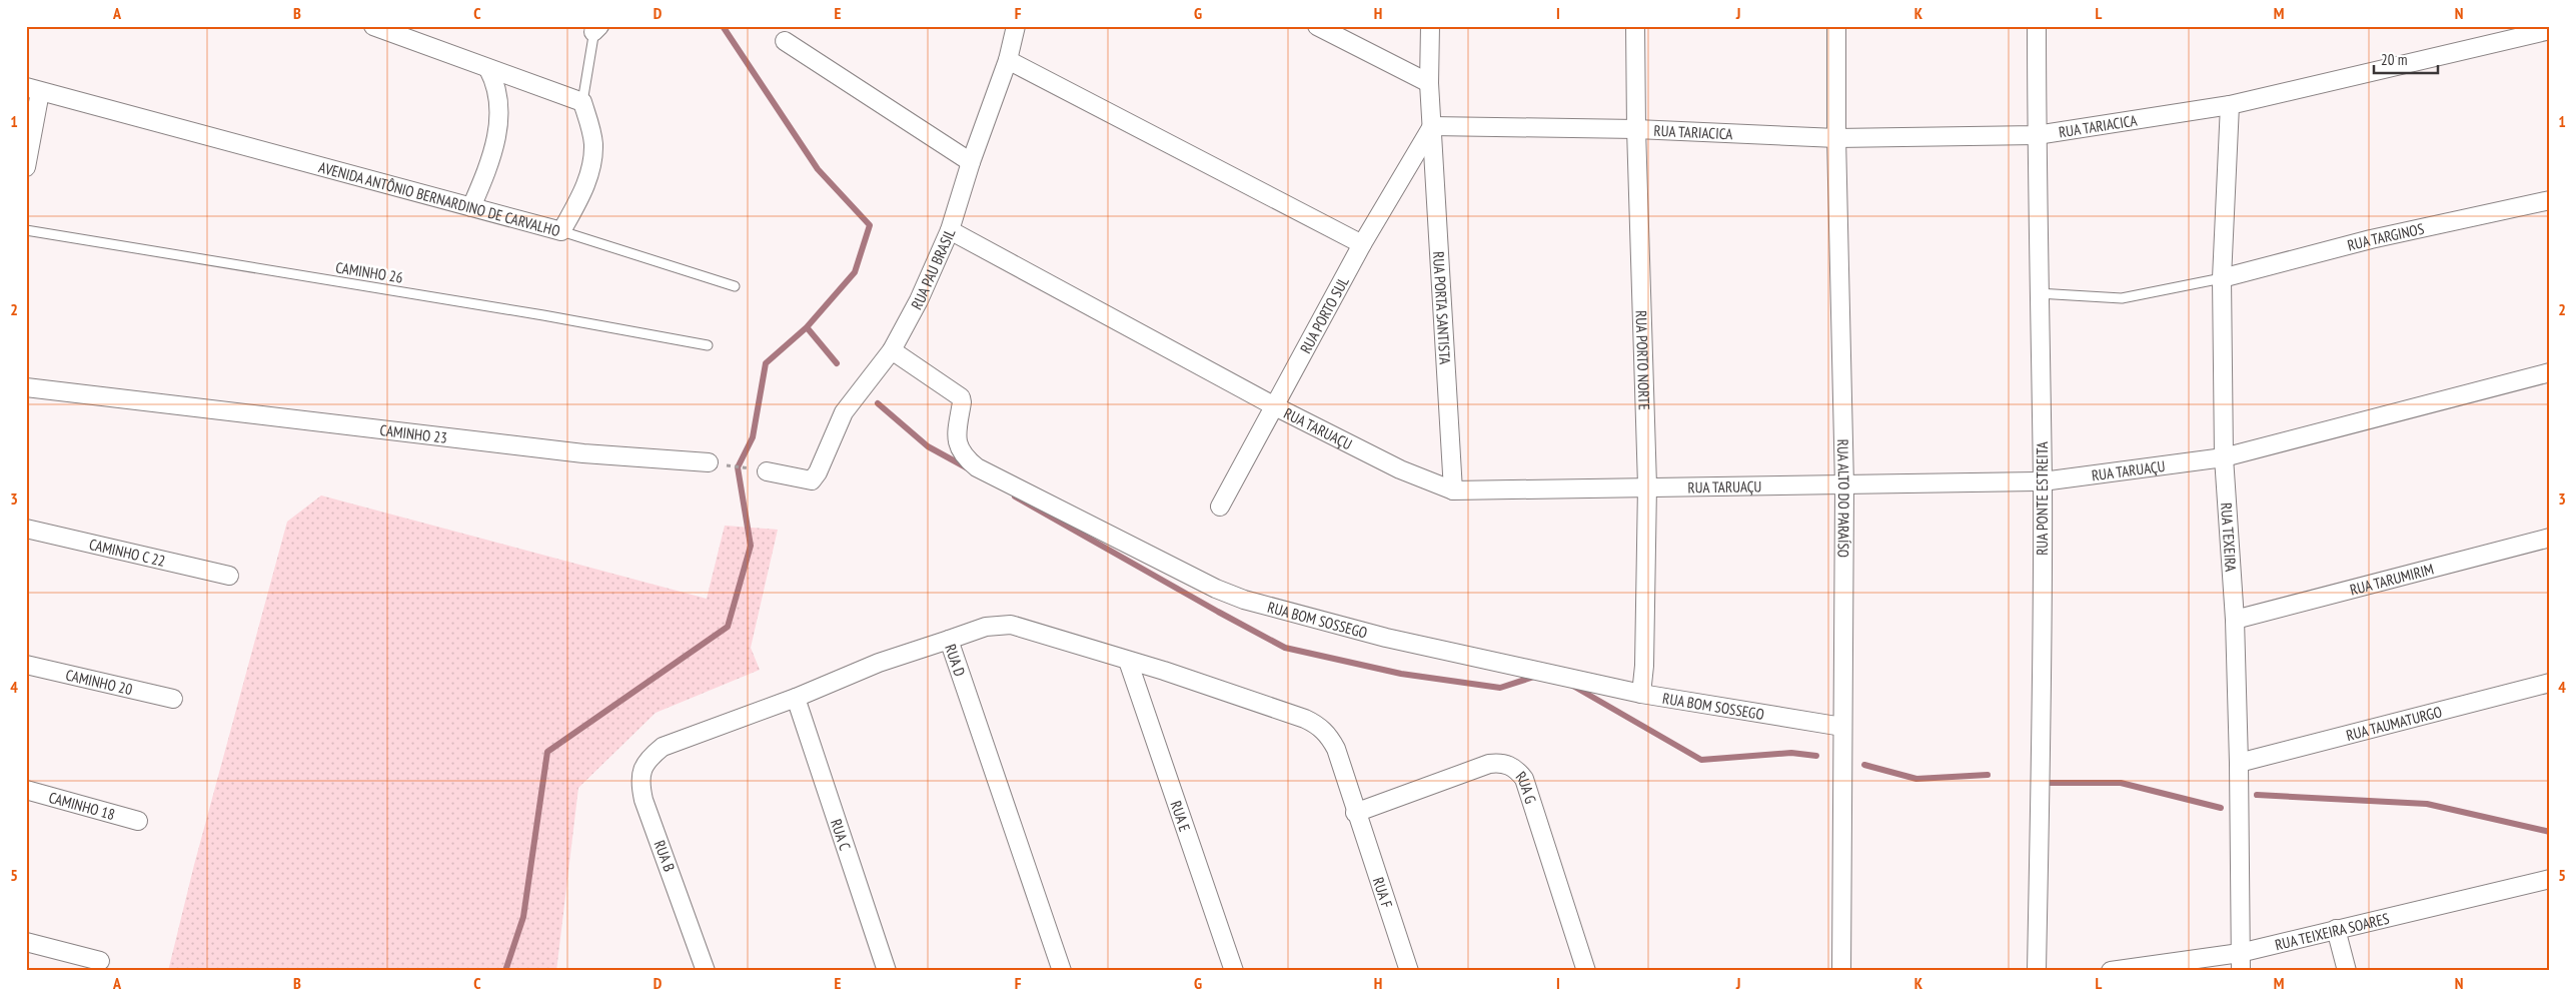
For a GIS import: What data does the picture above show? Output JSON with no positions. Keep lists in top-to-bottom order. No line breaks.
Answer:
{"streets":{"street":["RUA TARIACICA","AVENIDA ANTÔNIO BERNARDINO DE CARVALHO","RUA TARGINOS","RUA PAU BRASIL","RUA PORTA SANTISTA","RUA PORTO SUL","RUA PORTO NORTE","RUA TARUAÇU","CAMINHO 23","RUA ALTO DO PARAÍSO","RUA PONTE ESTREITA","RUA TEXEIRA","CAMINHO C 22","RUA TARUMIRIM","RUA BOM SOSSEGO","RUA D","CAMINHO 20","RUA TAUMATURGO","RUA G","CAMINHO 18","RUA E","RUA C","RUA B","RUA F","RUA TEIXEIRA SOARES"],"lane":["CAMINHO 26"]},"crossings":[["RUA TARIACICA","RUA PORTA SANTISTA"],["RUA TARIACICA","RUA PORTO SUL"],["RUA TARIACICA","RUA PORTO NORTE"],["RUA TARIACICA","RUA ALTO DO PARAÍSO"],["RUA TARIACICA","RUA PONTE ESTREITA"],["RUA TARIACICA","RUA TEXEIRA"],["RUA TARGINOS","RUA TEXEIRA"],["RUA PAU BRASIL","RUA TARUAÇU"],["RUA PAU BRASIL","RUA BOM SOSSEGO"],["RUA PORTA SANTISTA","RUA PORTO SUL"],["RUA PORTA SANTISTA","RUA TARUAÇU"],["RUA PORTO SUL","RUA TARUAÇU"],["RUA PORTO NORTE","RUA TARUAÇU"],["RUA PORTO NORTE","RUA BOM SOSSEGO"],["RUA TARUAÇU","RUA ALTO DO PARAÍSO"],["RUA TARUAÇU","RUA PONTE ESTREITA"],["RUA TARUAÇU","RUA TEXEIRA"],["RUA ALTO DO PARAÍSO","RUA BOM SOSSEGO"],["RUA TEXEIRA","RUA TARUMIRIM"],["RUA TEXEIRA","RUA TAUMATURGO"],["RUA TEXEIRA","RUA TEIXEIRA SOARES"],["RUA D","RUA C"],["RUA D","RUA B"],["RUA G","RUA F"]],"scale_bar":"20 m","grid":{"columns":["A","B","C","D","E","F","G","H","I","J","K","L","M","N"],"rows":["1","2","3","4","5"]}}
